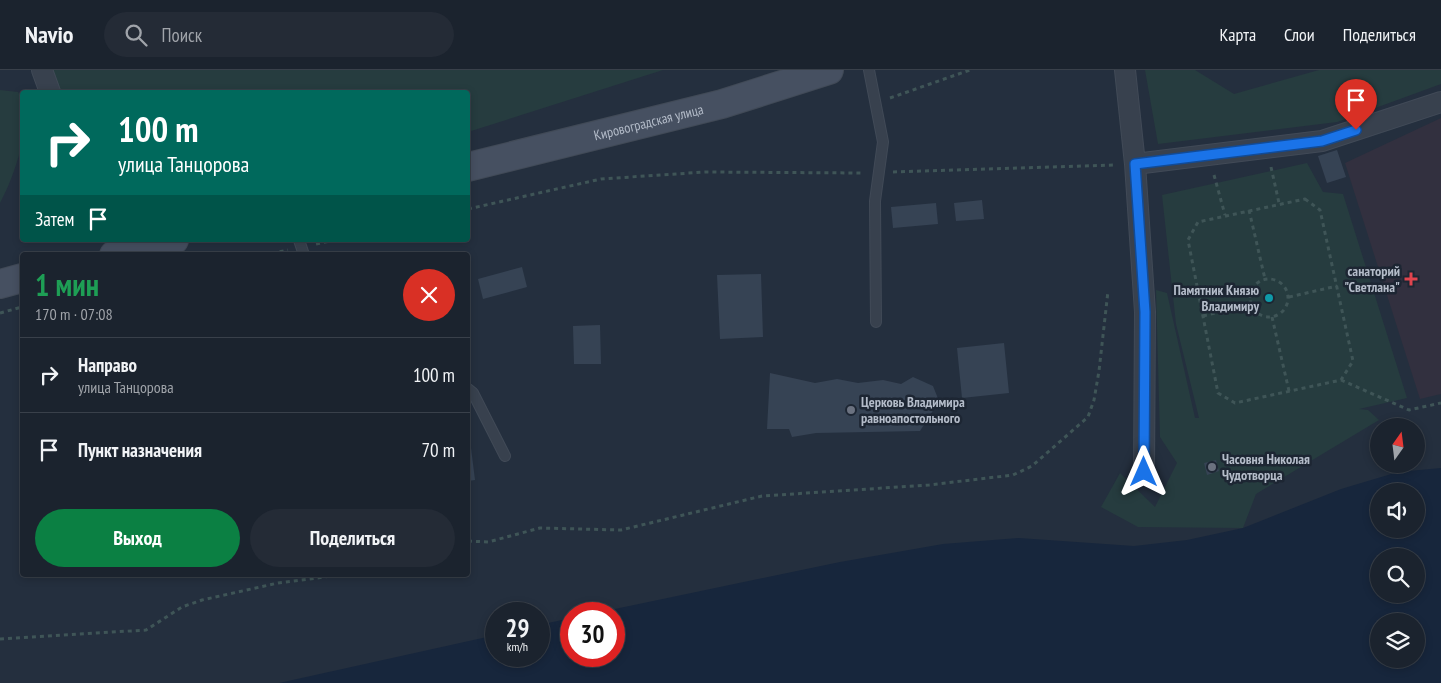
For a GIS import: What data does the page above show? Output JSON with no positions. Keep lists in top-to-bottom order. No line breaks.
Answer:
{"streets":{"main road":["Кировоградская улица"]},"places":{"health":["санаторий \"Светлана\""],"other":["Памятник Князю Владимиру","Церковь Владимира равноапостольного","Часовня Николая Чудотворца"]},"north":"top","page":{"header":"Navio","search":"Поиск","nav":["Карта","Слои","Поделиться"],"turn":["100 m","улица Танцорова"],"then":"Затем","heading":["1 мин","170 m · 07:08"],"list":[{"name":"Направо","note":"улица Танцорова","value":"100 m"},{"name":"Пункт назначения","value":"70 m"}],"buttons":["Выход","Поделиться"],"speed":"29 km/h","limit":"30"}}
